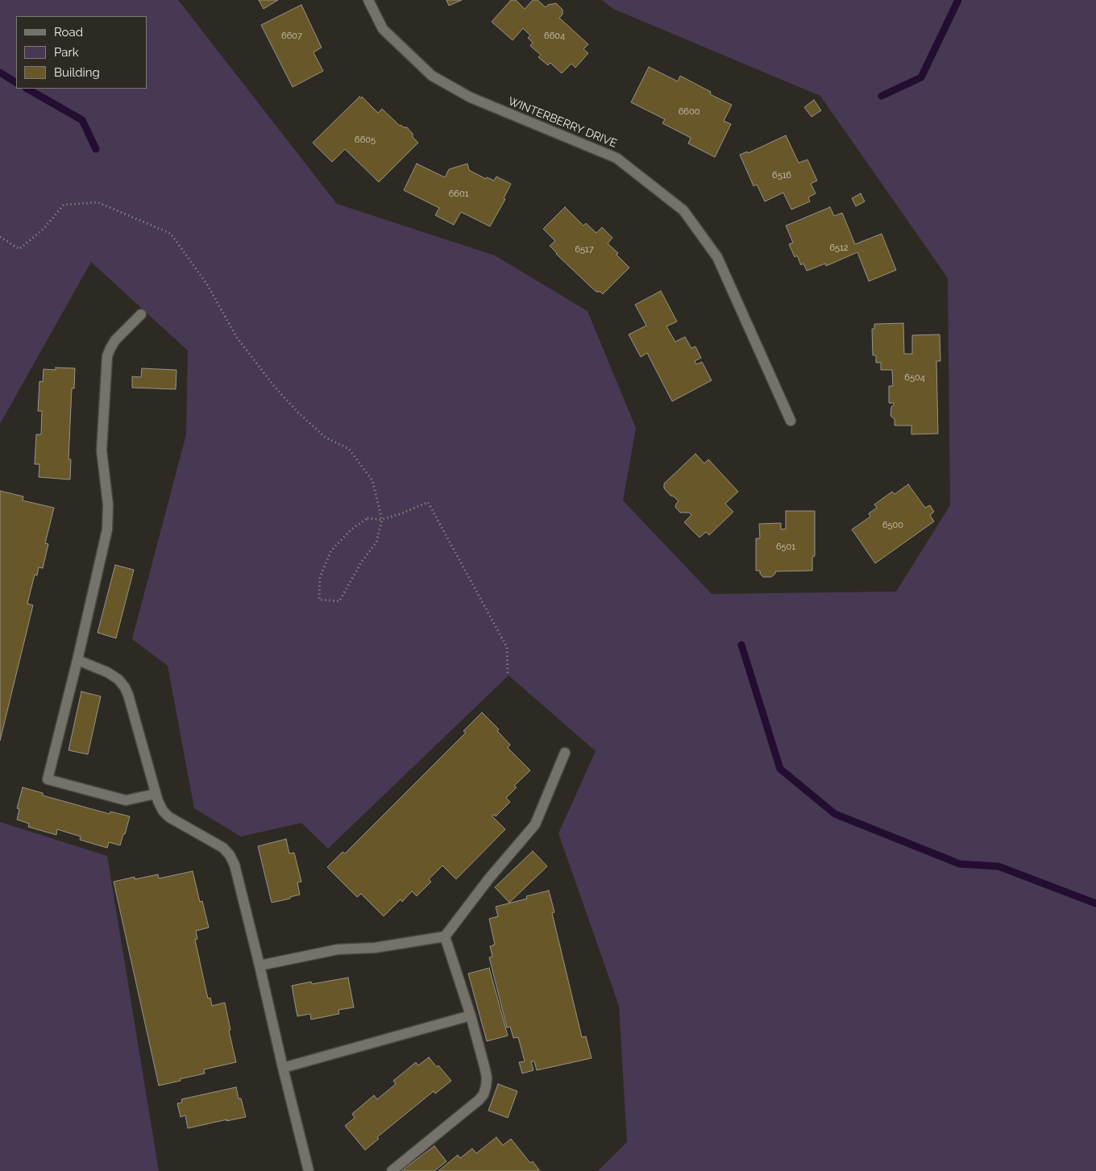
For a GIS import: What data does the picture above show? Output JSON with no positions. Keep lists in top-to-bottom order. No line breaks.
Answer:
{"streets":{"street":["WINTERBERRY DRIVE"]},"house_numbers":["6607","6604","6600","6605","6516","6601","6512","6517","6504","6500","6501"],"legend":["Road","Park","Building"]}
